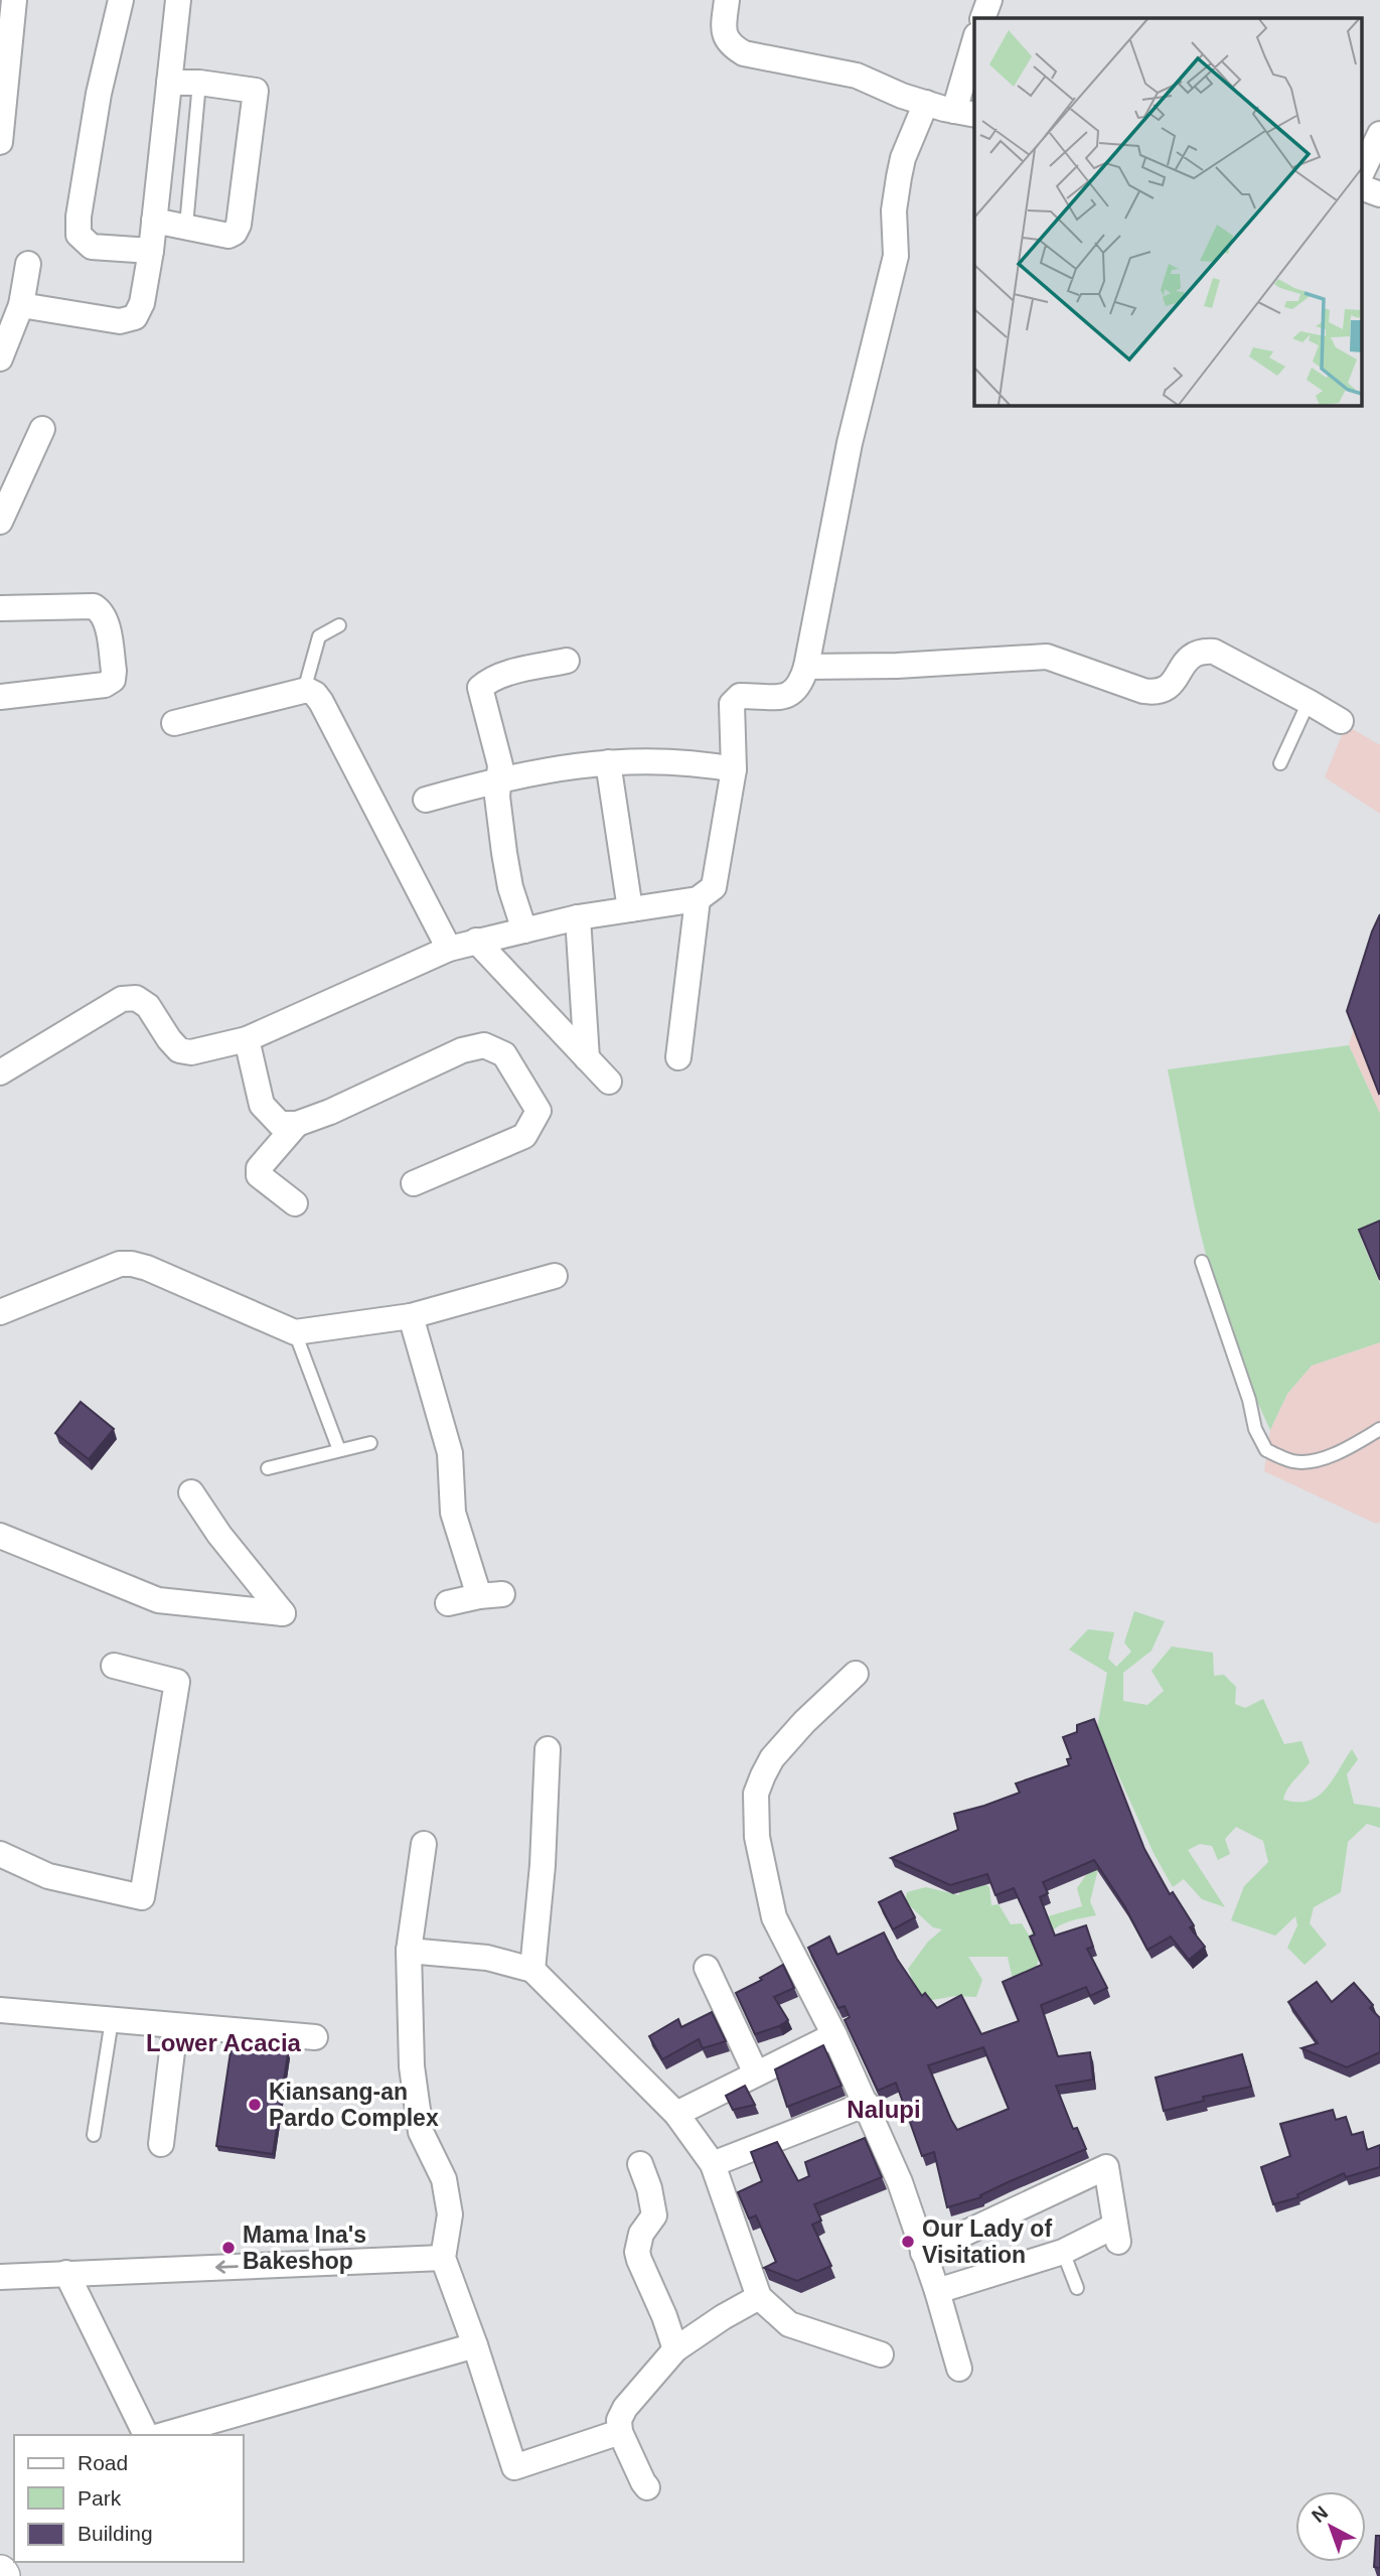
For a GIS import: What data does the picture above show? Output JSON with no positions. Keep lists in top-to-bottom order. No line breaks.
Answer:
{"districts":["Lower Acacia","Nalupi"],"places":["Kiansang-an Pardo Complex","Our Lady of Visitation","Mama Ina's Bakeshop"],"legend":["Road","Park","Building"],"north":"top left"}
